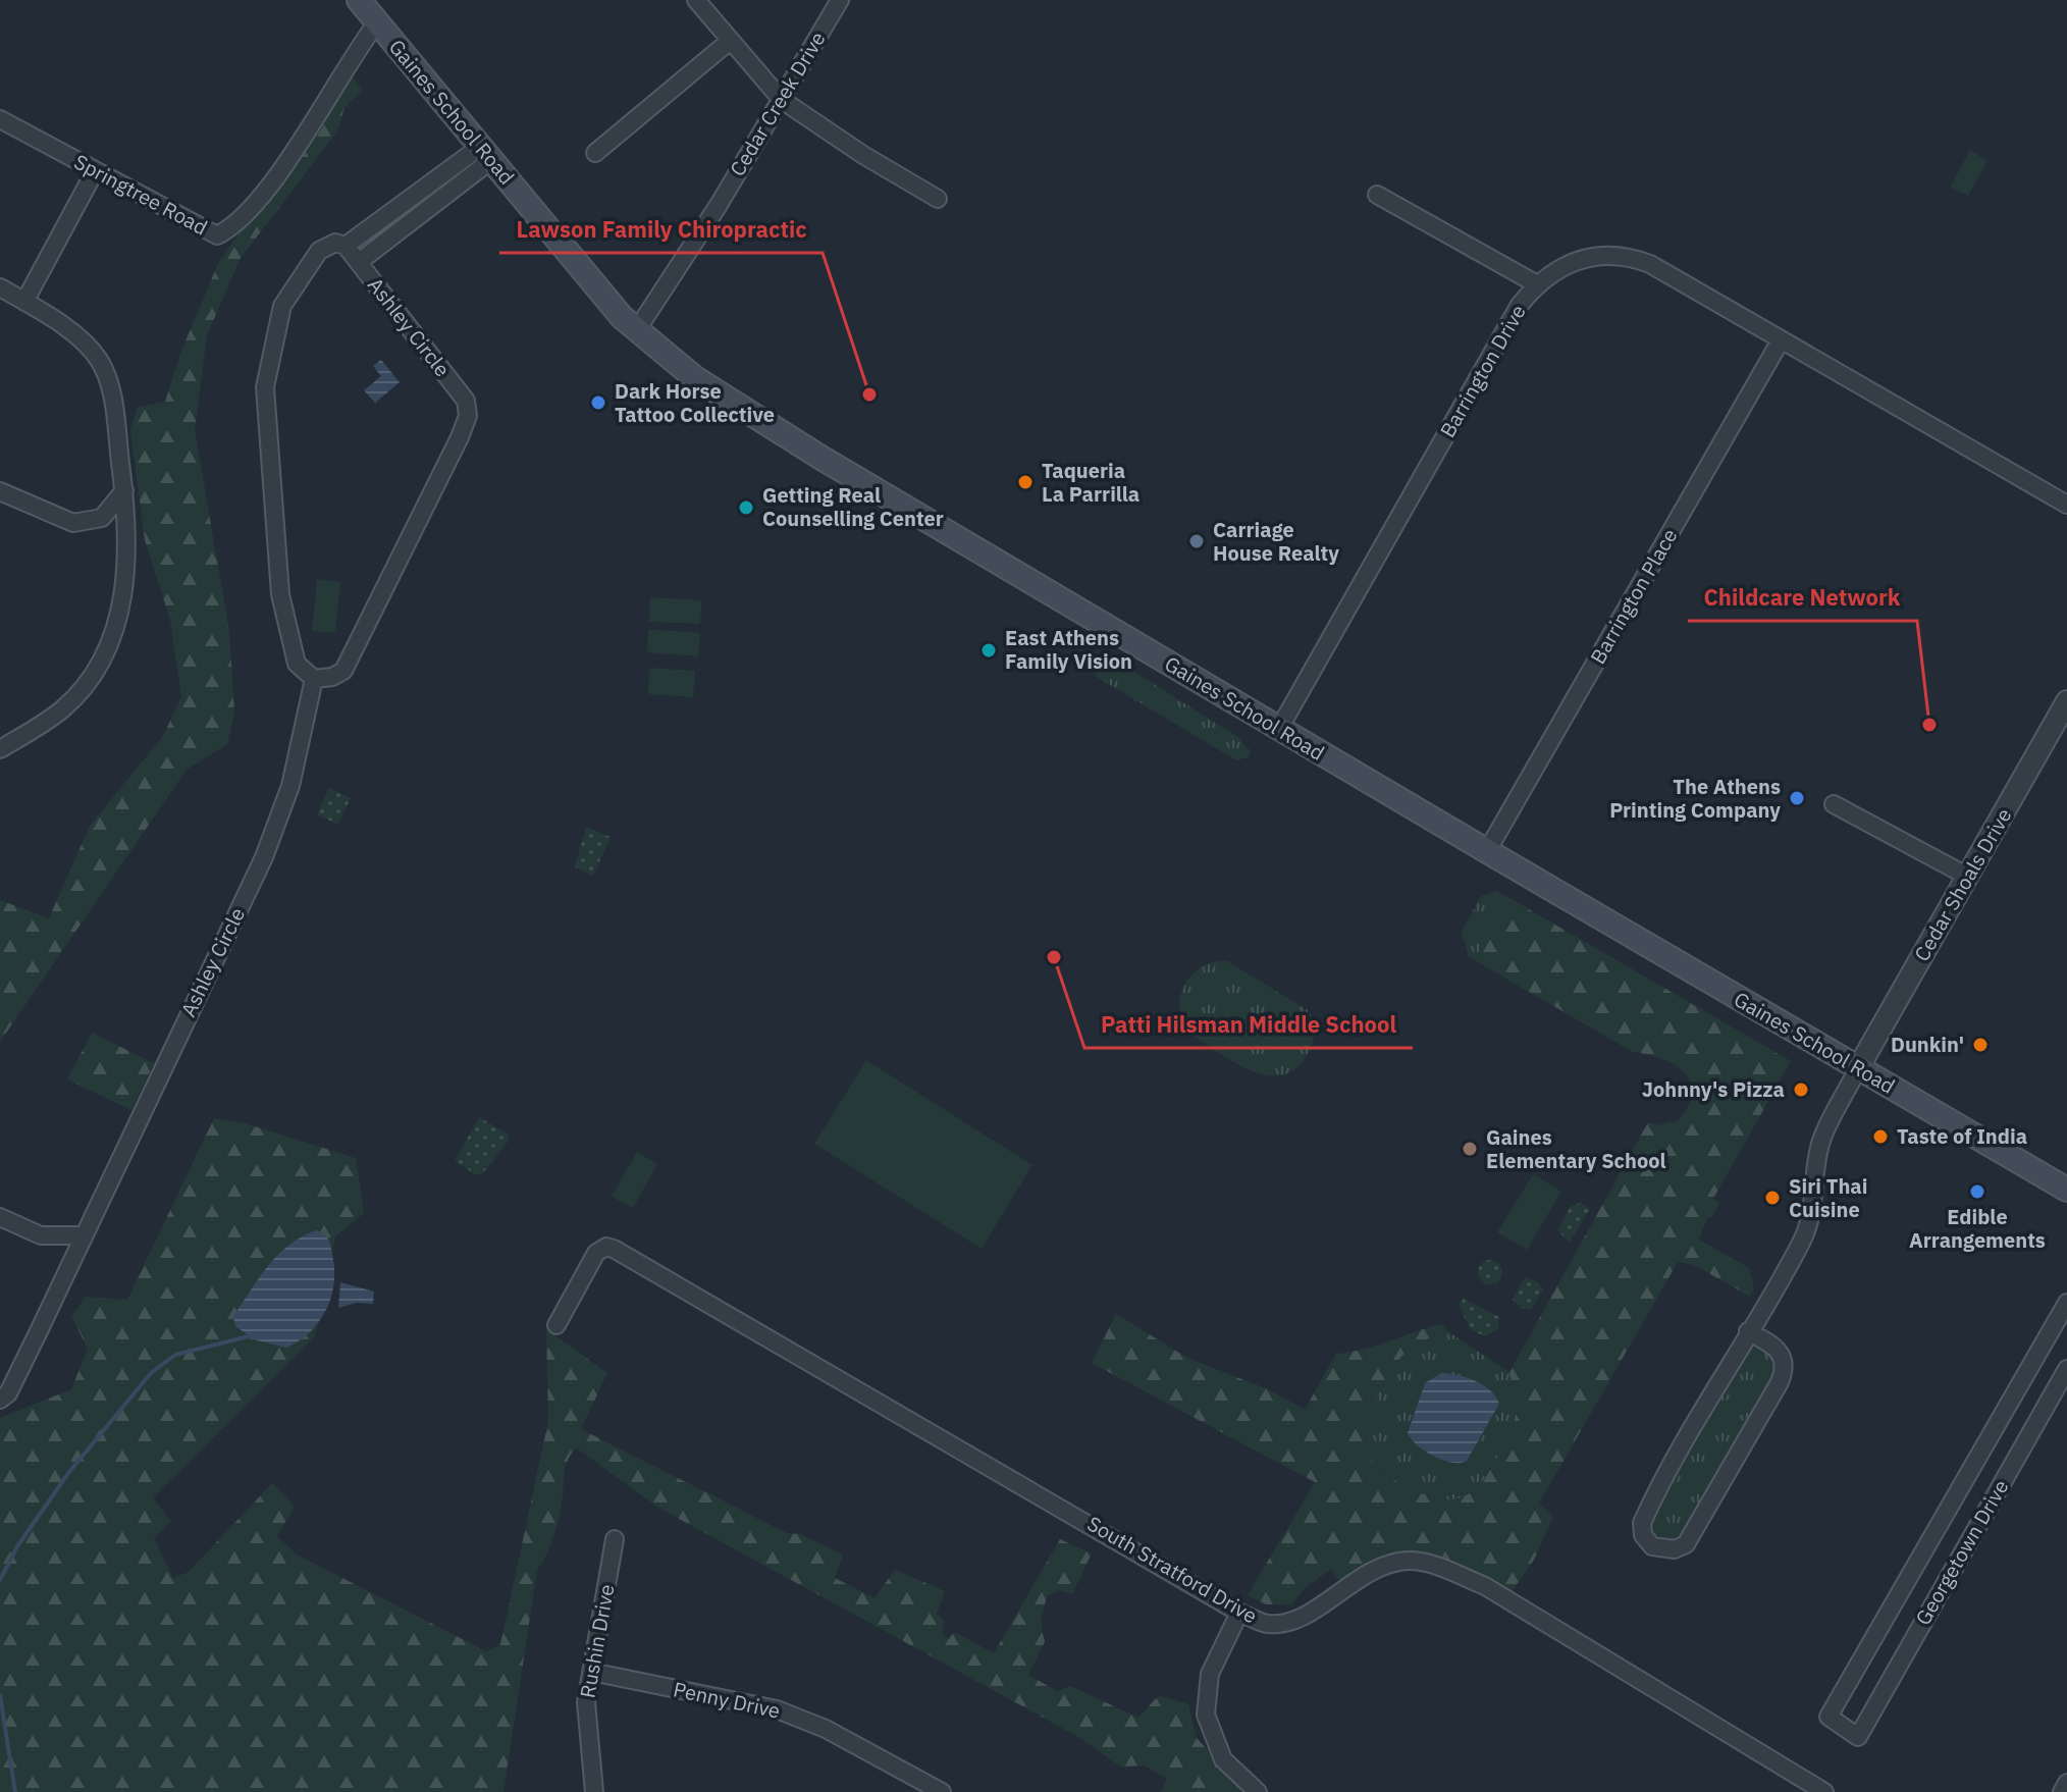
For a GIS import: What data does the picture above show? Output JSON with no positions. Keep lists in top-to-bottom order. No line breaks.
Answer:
{"streets":{"main road":["Gaines School Road"],"street":["Cedar Creek Drive","Springtree Road","Ashley Circle","Barrington Drive","Barrington Place","Cedar Shoals Drive","Georgetown Drive","South Stratford Drive","Rushin Drive","Penny Drive"]},"crossings":[["Cedar Creek Drive","Gaines School Road"],["Gaines School Road","Springtree Road"],["Gaines School Road","Ashley Circle"],["Gaines School Road","Barrington Drive"],["Gaines School Road","Barrington Place"],["Gaines School Road","Cedar Shoals Drive"],["Barrington Drive","Barrington Place"],["Rushin Drive","Penny Drive"]],"places":["Lawson Family Chiropractic","Dark Horse Tattoo Collective","Taqueria La Parrilla","Getting Real Counselling Center","Carriage House Realty","East Athens Family Vision","Childcare Network","The Athens Printing Company","Patti Hilsman Middle School","Dunkin'","Johnny's Pizza","Taste of India","Gaines Elementary School","Edible Arrangements","Siri Thai Cuisine"]}
